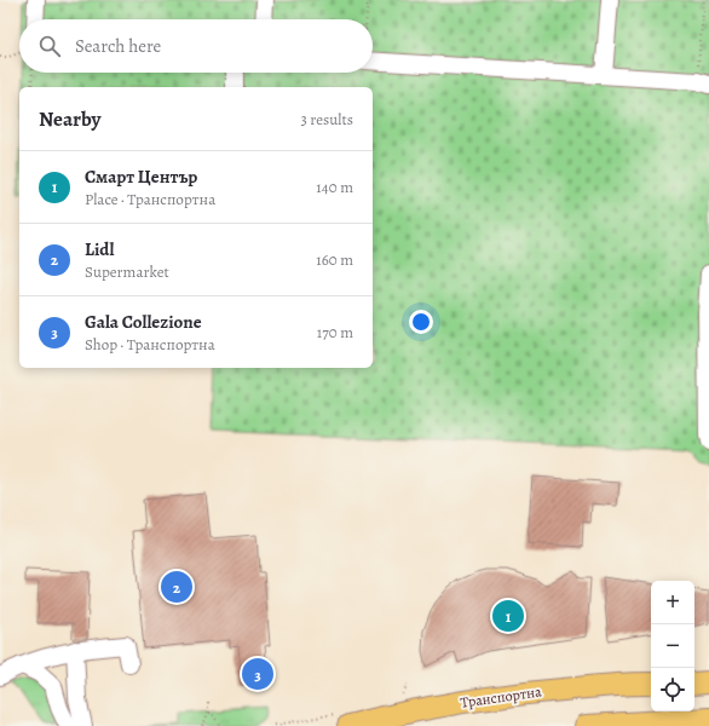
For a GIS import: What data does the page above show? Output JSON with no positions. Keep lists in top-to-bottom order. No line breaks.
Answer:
{"streets":{"main road":["Транспортна"]},"page":{"search":"Search here","heading":["Nearby","3 results"],"list":[{"mark":"1","name":"Смарт Център","note":"Place · Транспортна","value":"140 m"},{"mark":"2","name":"Lidl","note":"Supermarket","value":"160 m"},{"mark":"3","name":"Gala Collezione","note":"Shop · Транспортна","value":"170 m"}],"pins":["2","1","3"],"map_buttons":["+","−"]}}
